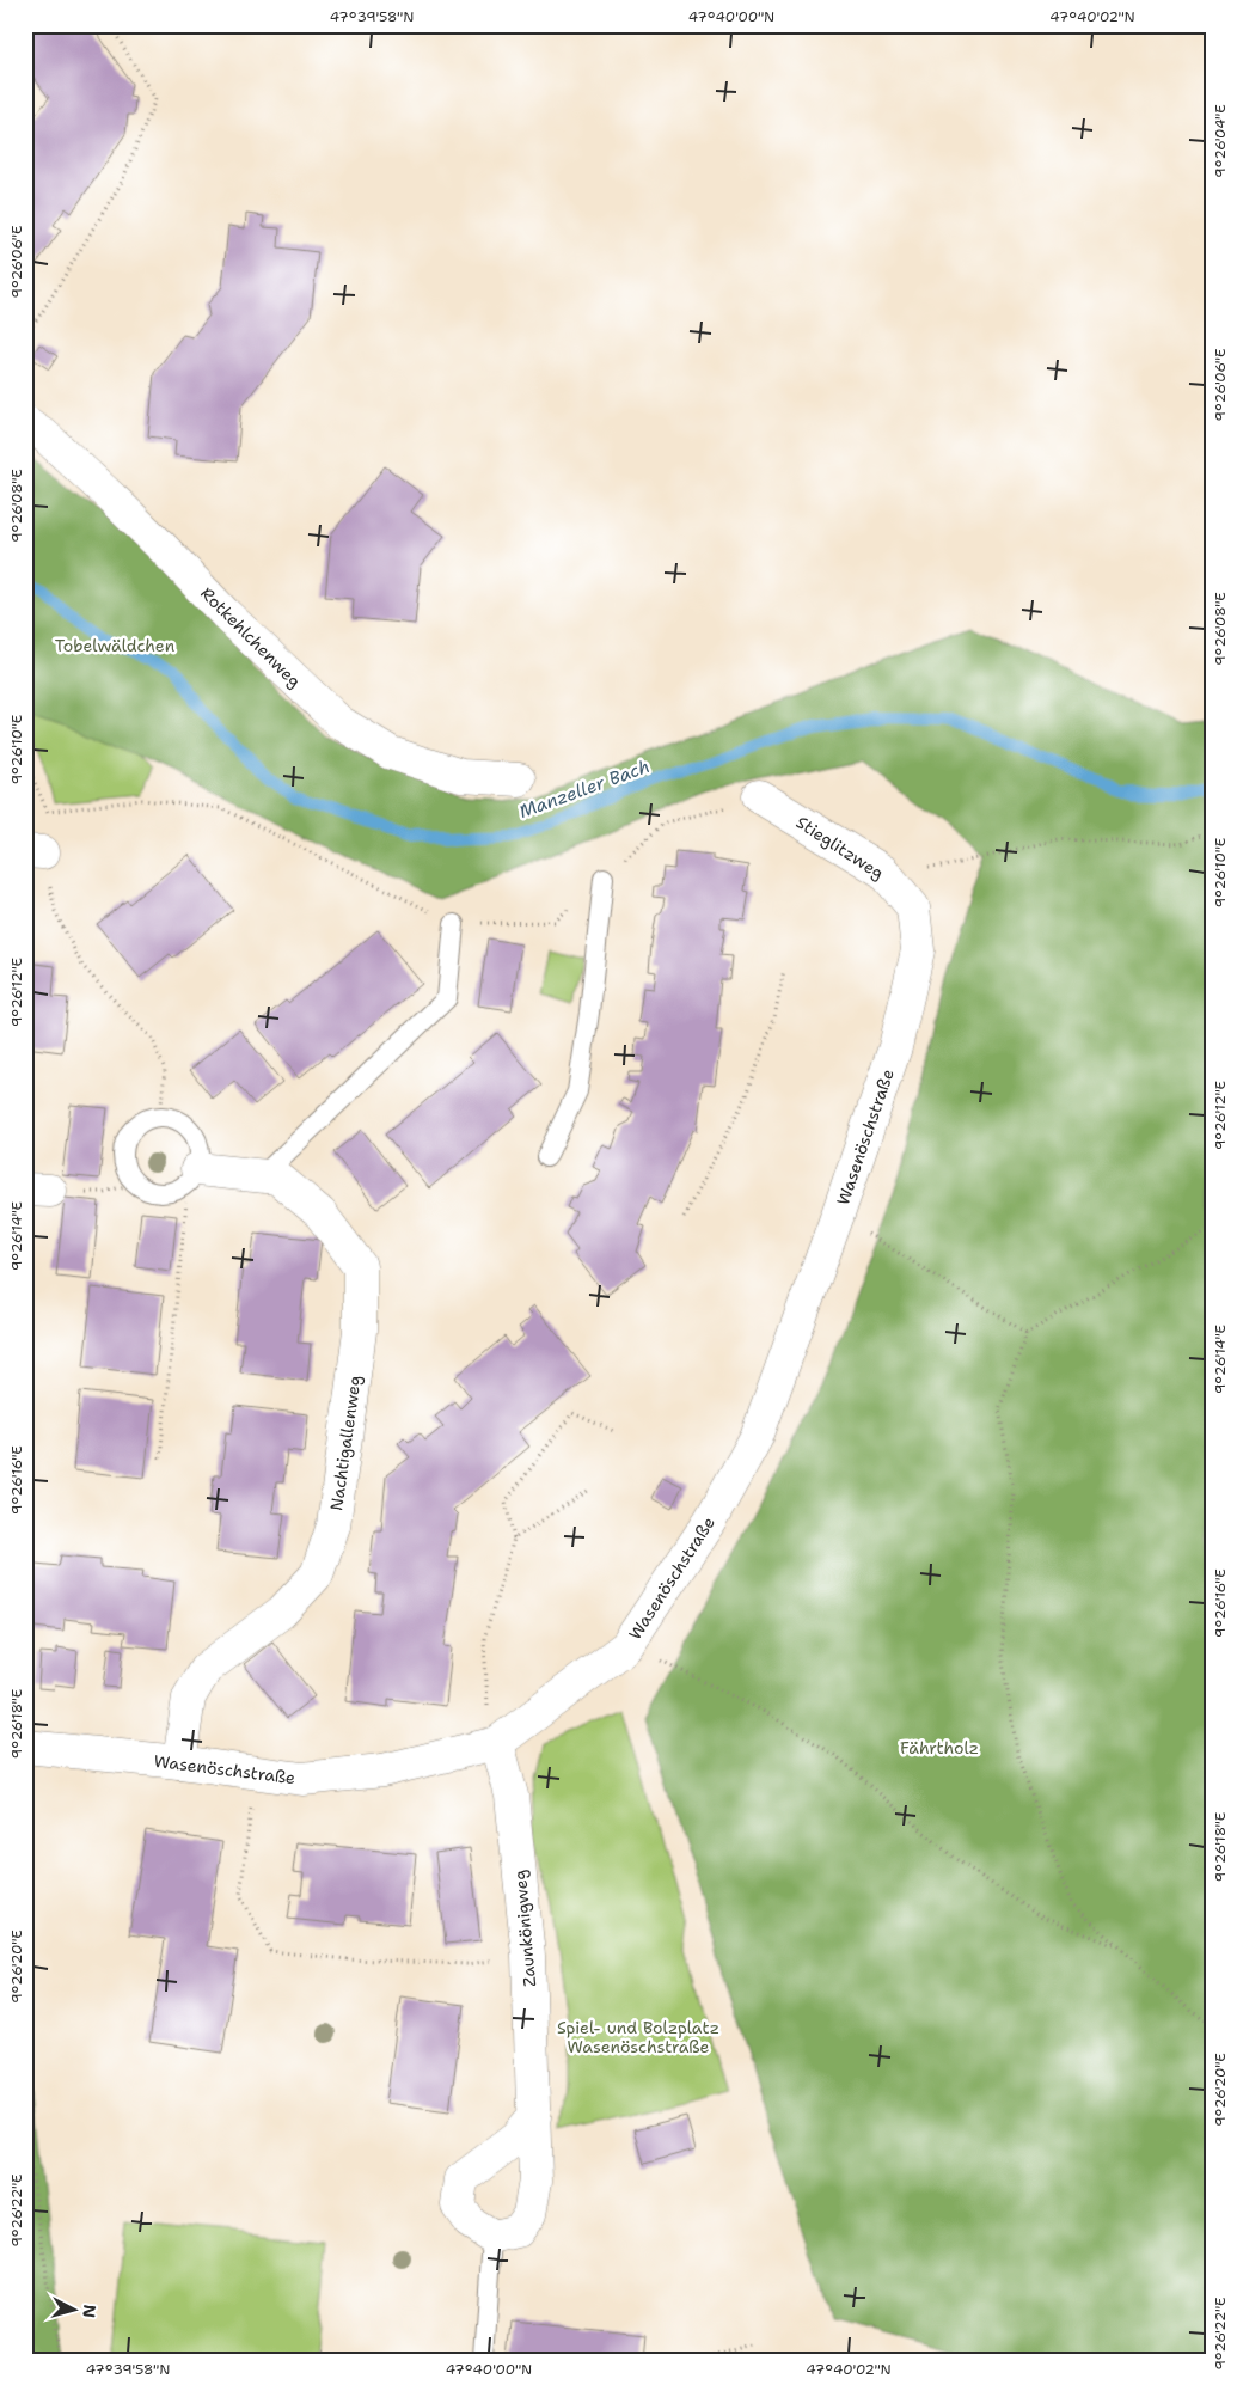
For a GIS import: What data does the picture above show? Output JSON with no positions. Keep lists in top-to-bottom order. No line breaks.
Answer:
{"streets":{"street":["Rotkehlchenweg","Stieglitzweg","Wasenöschstraße","Nachtigallenweg","Zaunkönigweg"]},"crossings":[["Stieglitzweg","Wasenöschstraße"],["Wasenöschstraße","Nachtigallenweg"],["Wasenöschstraße","Zaunkönigweg"]],"water":["Manzeller Bach"],"parks":["Tobelwäldchen","Fährtholz","Spiel- und Bolzplatz Wasenöschstraße"],"north":"right","coordinates":["47°39'58\"N","47°40'00\"N","47°40'02\"N","9°26'04\"E","9°26'06\"E","9°26'08\"E","9°26'10\"E","9°26'12\"E","9°26'14\"E","9°26'16\"E","9°26'18\"E","9°26'20\"E","9°26'22\"E"]}
